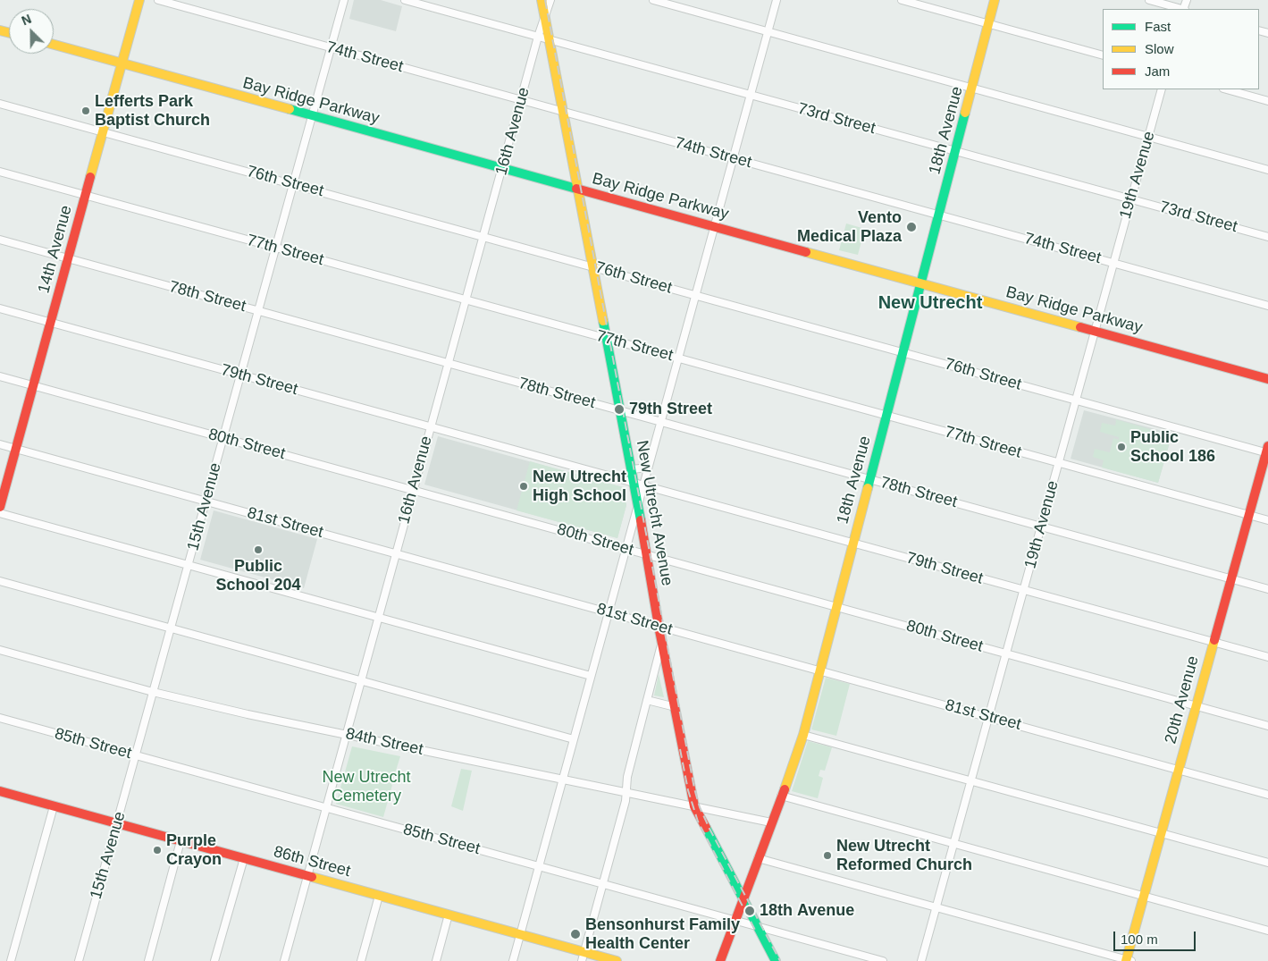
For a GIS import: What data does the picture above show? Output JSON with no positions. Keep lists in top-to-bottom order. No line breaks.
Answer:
{"streets":{"street":["74th Street","Bay Ridge Parkway","73rd Street","18th Avenue","16th Avenue","19th Avenue","76th Street","14th Avenue","77th Street","78th Street","79th Street","80th Street","15th Avenue","New Utrecht Avenue","81st Street","20th Avenue","84th Street","85th Street","86th Street"]},"crossings":[["74th Street","18th Avenue"],["74th Street","16th Avenue"],["74th Street","19th Avenue"],["74th Street","15th Avenue"],["74th Street","New Utrecht Avenue"],["Bay Ridge Parkway","18th Avenue"],["Bay Ridge Parkway","16th Avenue"],["Bay Ridge Parkway","19th Avenue"],["Bay Ridge Parkway","14th Avenue"],["Bay Ridge Parkway","15th Avenue"],["Bay Ridge Parkway","New Utrecht Avenue"],["73rd Street","18th Avenue"],["73rd Street","16th Avenue"],["73rd Street","19th Avenue"],["73rd Street","New Utrecht Avenue"],["18th Avenue","76th Street"],["18th Avenue","77th Street"],["18th Avenue","78th Street"],["18th Avenue","79th Street"],["18th Avenue","80th Street"],["18th Avenue","New Utrecht Avenue"],["18th Avenue","81st Street"],["18th Avenue","84th Street"],["18th Avenue","85th Street"],["16th Avenue","76th Street"],["16th Avenue","77th Street"],["16th Avenue","78th Street"],["16th Avenue","79th Street"],["16th Avenue","80th Street"],["16th Avenue","New Utrecht Avenue"],["16th Avenue","81st Street"],["16th Avenue","84th Street"],["16th Avenue","85th Street"],["16th Avenue","86th Street"],["19th Avenue","76th Street"],["19th Avenue","77th Street"],["19th Avenue","78th Street"],["19th Avenue","79th Street"],["19th Avenue","80th Street"],["19th Avenue","81st Street"],["76th Street","14th Avenue"],["76th Street","15th Avenue"],["76th Street","New Utrecht Avenue"],["76th Street","20th Avenue"],["14th Avenue","77th Street"],["14th Avenue","78th Street"],["14th Avenue","79th Street"],["14th Avenue","80th Street"],["14th Avenue","81st Street"],["77th Street","15th Avenue"],["77th Street","New Utrecht Avenue"],["77th Street","20th Avenue"],["78th Street","15th Avenue"],["78th Street","New Utrecht Avenue"],["78th Street","20th Avenue"],["79th Street","15th Avenue"],["79th Street","New Utrecht Avenue"],["79th Street","20th Avenue"],["80th Street","15th Avenue"],["80th Street","New Utrecht Avenue"],["80th Street","20th Avenue"],["15th Avenue","81st Street"],["15th Avenue","84th Street"],["15th Avenue","85th Street"],["15th Avenue","86th Street"],["New Utrecht Avenue","81st Street"],["New Utrecht Avenue","84th Street"],["New Utrecht Avenue","85th Street"],["81st Street","20th Avenue"]],"districts":["New Utrecht"],"parks":["New Utrecht Cemetery"],"places":["Lefferts Park Baptist Church","Vento Medical Plaza","79th Street","Public School 186","New Utrecht High School","Public School 204","Purple Crayon","New Utrecht Reformed Church","18th Avenue","Bensonhurst Family Health Center"],"legend":["Fast","Slow","Jam"],"scale_bar":"100 m","north":"top left"}
